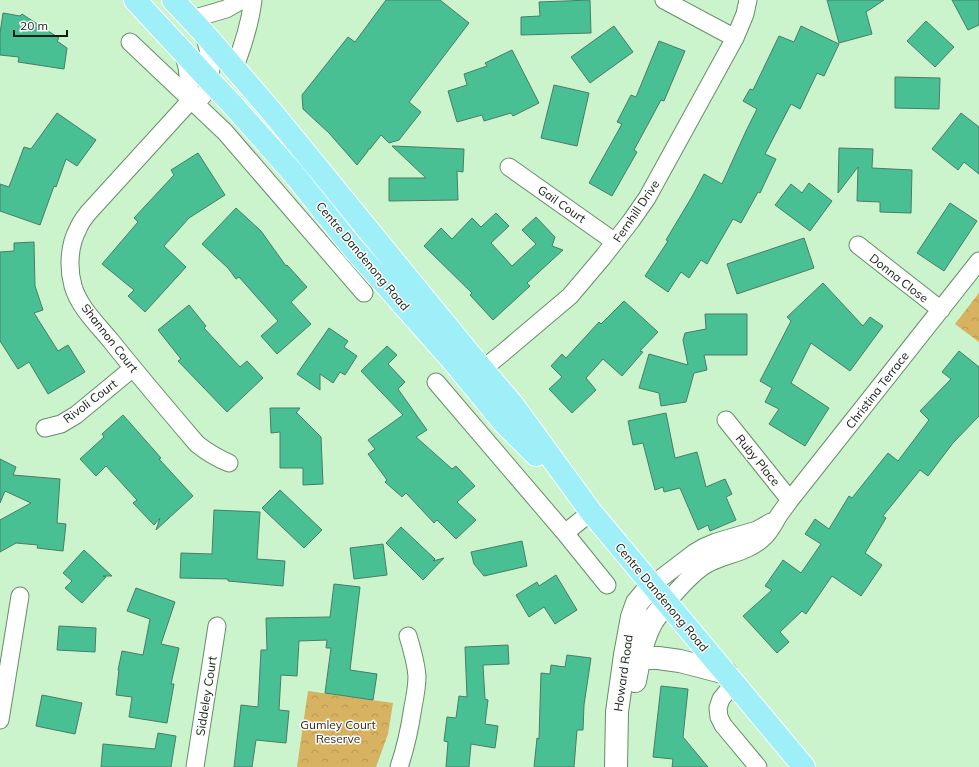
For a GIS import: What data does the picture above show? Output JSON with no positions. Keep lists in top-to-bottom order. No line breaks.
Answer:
{"streets":{"main road":["Centre Dandenong Road","Howard Road"],"street":["Gail Court","Fernhill Drive","Donna Close","Shannon Court","Christina Terrace","Rivoli Court","Ruby Place","Siddeley Court"]},"crossings":[["Gail Court","Fernhill Drive"],["Fernhill Drive","Centre Dandenong Road"],["Centre Dandenong Road","Shannon Court"],["Centre Dandenong Road","Christina Terrace"],["Centre Dandenong Road","Howard Road"],["Donna Close","Christina Terrace"],["Shannon Court","Rivoli Court"],["Christina Terrace","Ruby Place"],["Christina Terrace","Howard Road"]],"parks":["Gumley Court Reserve"],"scale_bar":"20 m"}
